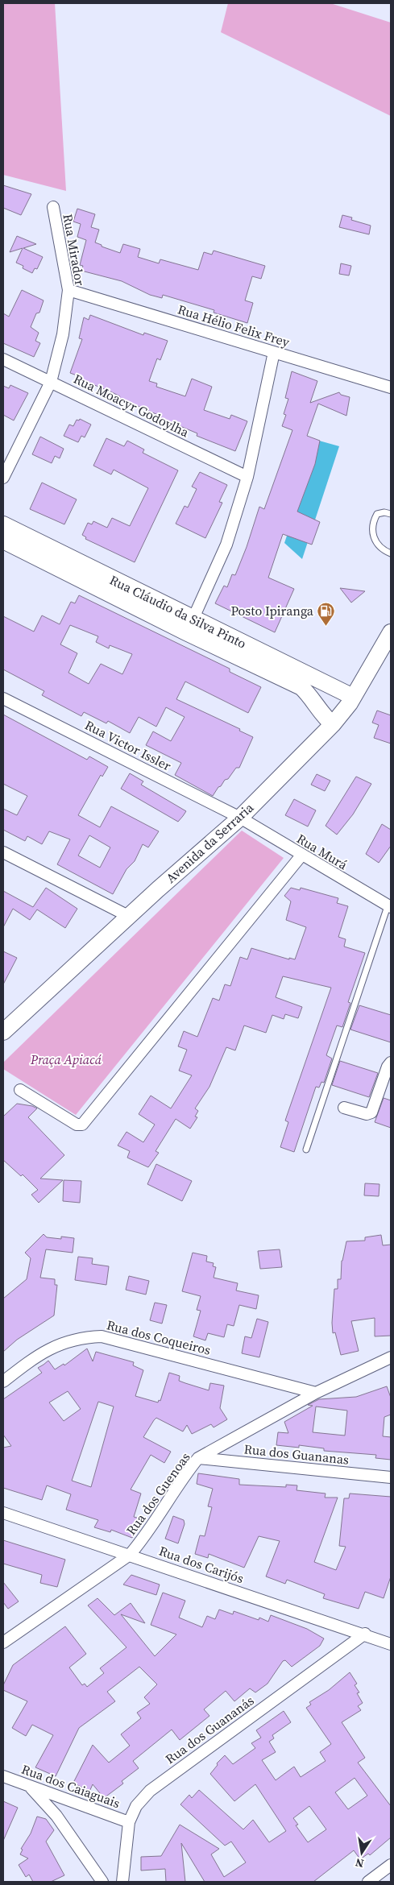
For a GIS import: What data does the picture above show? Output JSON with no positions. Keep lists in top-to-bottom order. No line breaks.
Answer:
{"streets":{"street":["Rua Mirador","Rua Hélio Felix Frey","Rua Moacyr Godoylha","Rua Cláudio da Silva Pinto","Rua Victor Issler","Avenida da Serraria","Rua Murá","Rua dos Coqueiros","Rua dos Guananas","Rua dos Guenoas","Rua dos Carijós","Rua dos Guananás","Rua dos Caiaguais"]},"crossings":[["Rua Mirador","Rua Hélio Felix Frey"],["Rua Mirador","Rua Moacyr Godoylha"],["Rua Cláudio da Silva Pinto","Avenida da Serraria"],["Rua Victor Issler","Avenida da Serraria"],["Rua Victor Issler","Rua Murá"],["Avenida da Serraria","Rua Murá"],["Rua dos Coqueiros","Rua dos Guenoas"],["Rua dos Guananas","Rua dos Guenoas"],["Rua dos Guenoas","Rua dos Carijós"],["Rua dos Carijós","Rua dos Guananás"],["Rua dos Guananás","Rua dos Caiaguais"]],"parks":["Praça Apiacá"],"places":{"fuel station":["Posto Ipiranga"]},"north":"bottom"}
